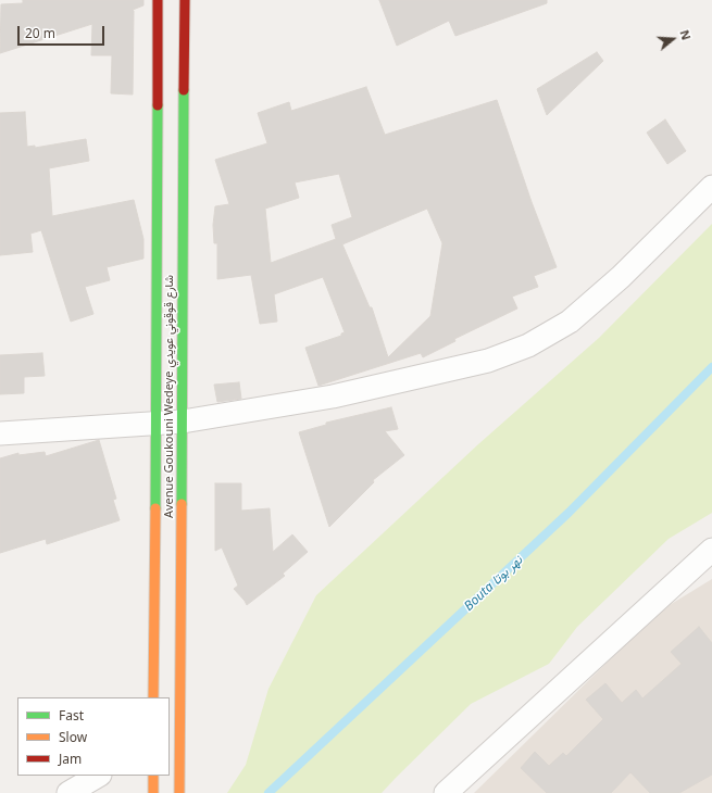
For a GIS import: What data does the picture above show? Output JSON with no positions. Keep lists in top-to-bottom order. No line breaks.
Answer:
{"streets":{"street":["Avenue Goukouni Wedeye شارع قوقوني عويدي"]},"water":["Bouta نهر بوتا"],"legend":["Fast","Slow","Jam"],"scale_bar":"20 m","north":"right"}
